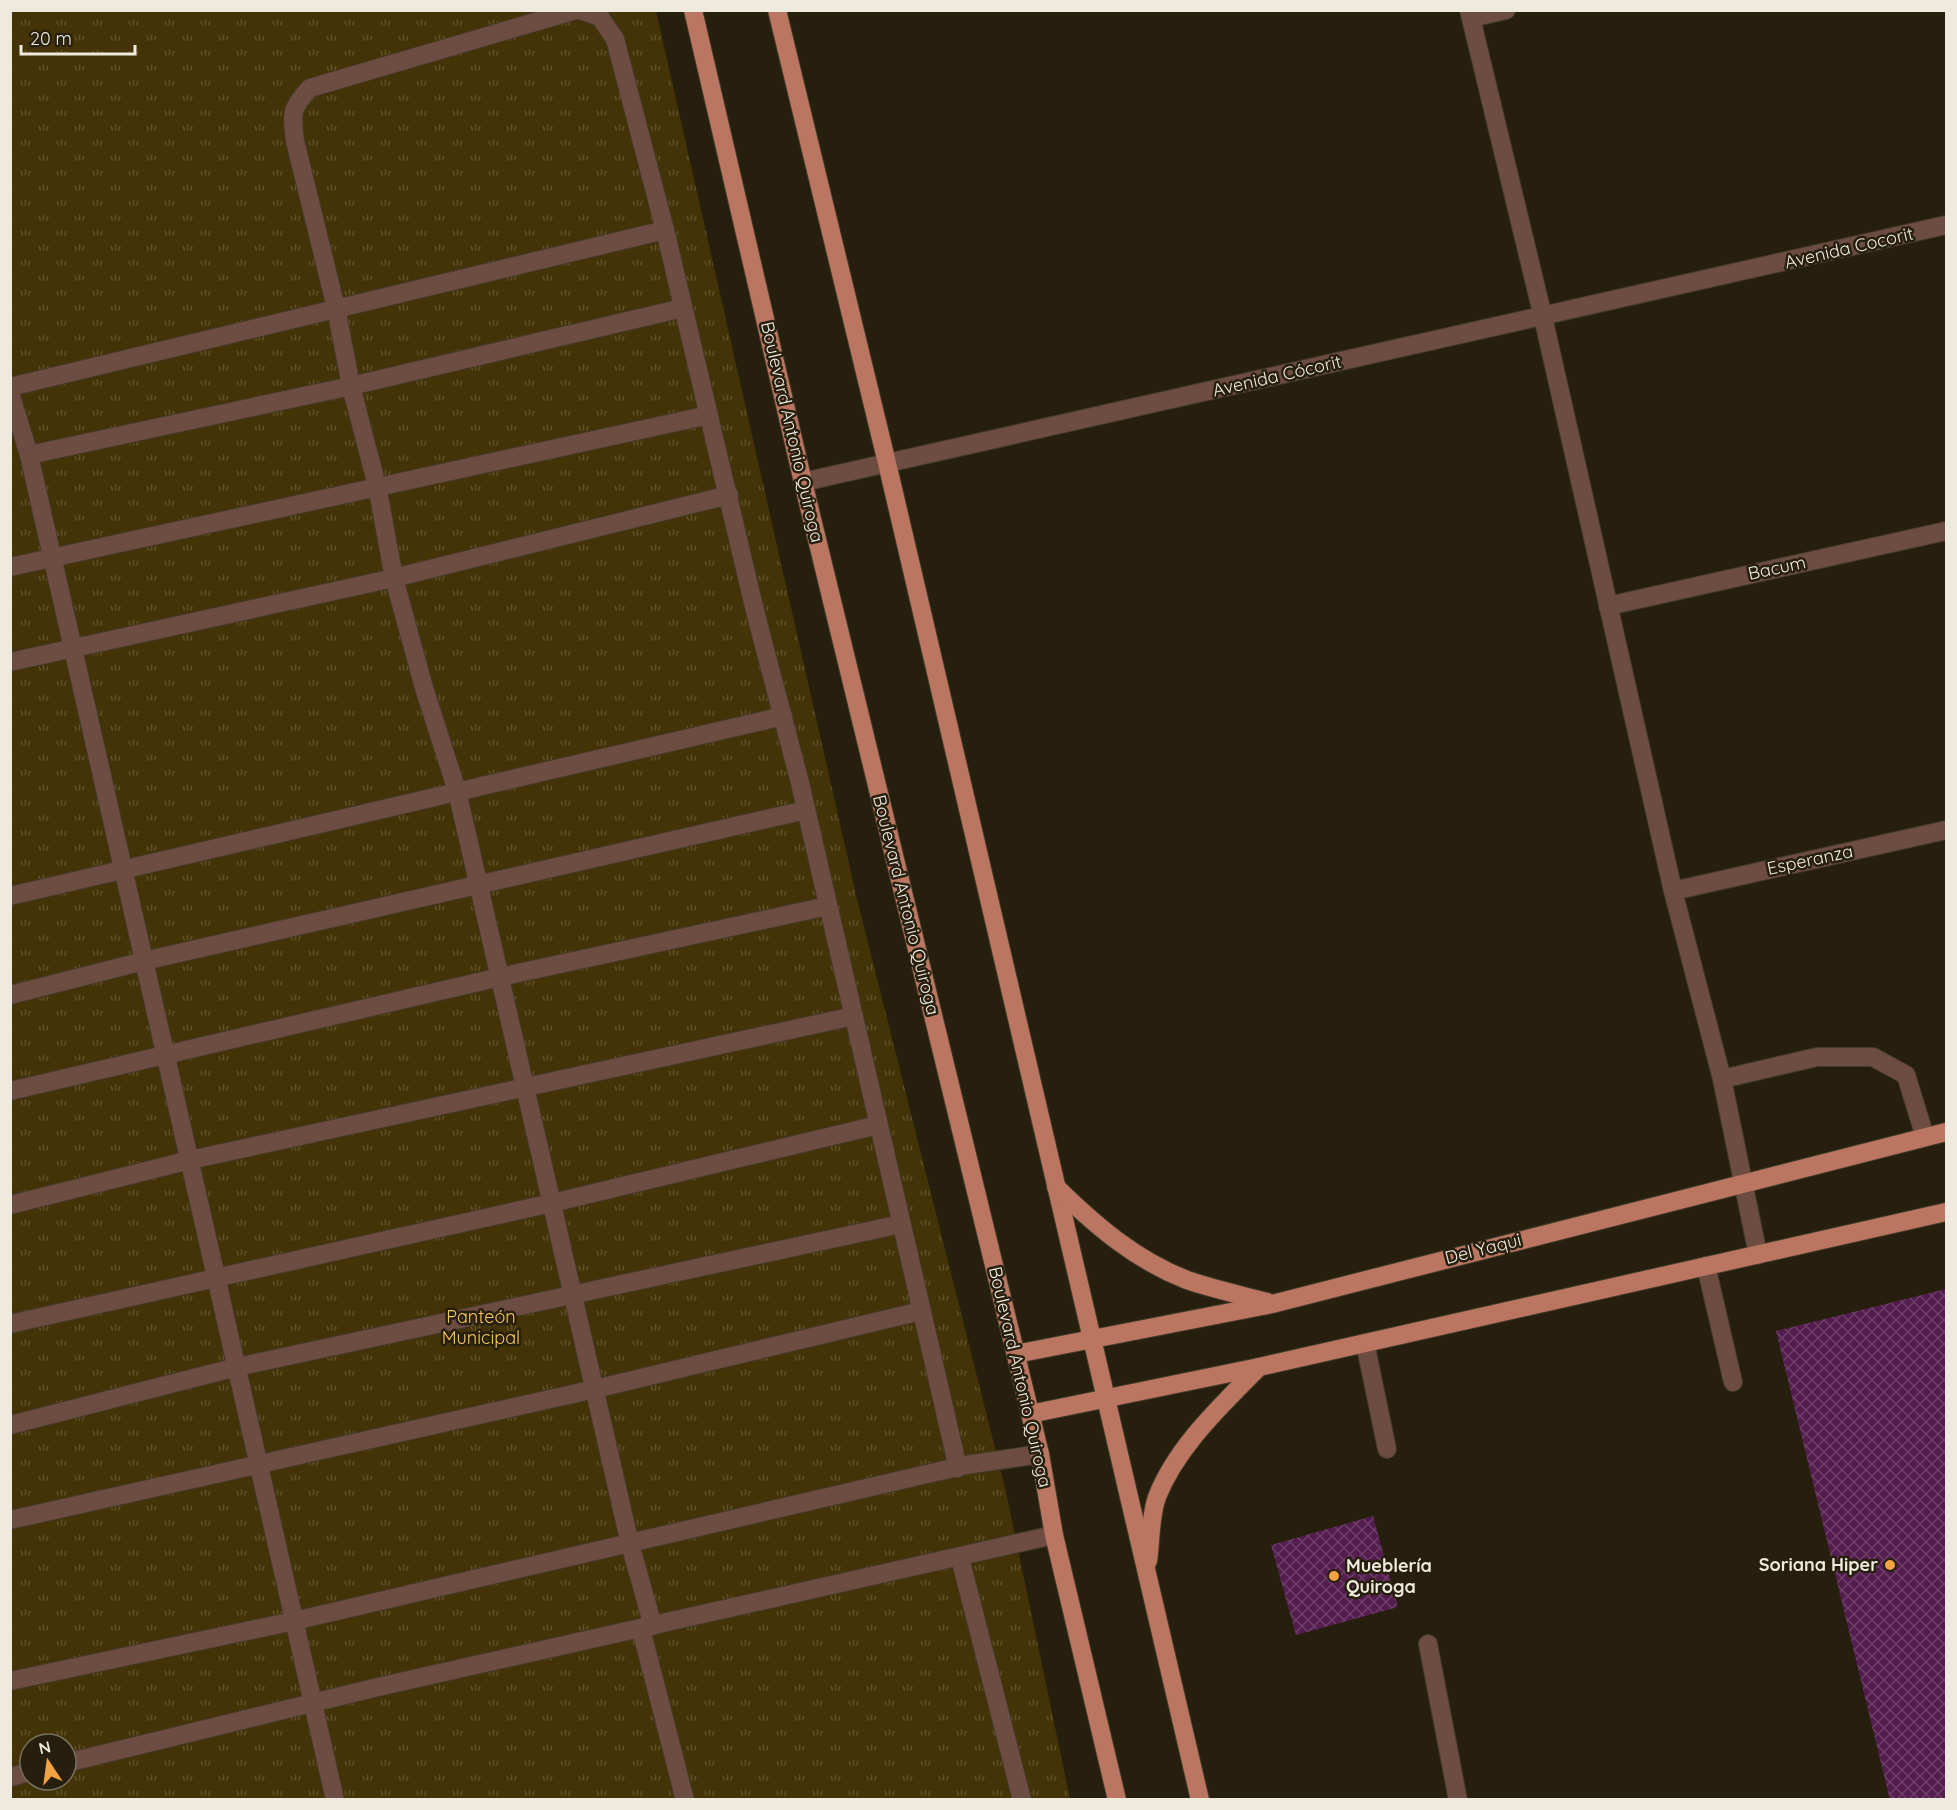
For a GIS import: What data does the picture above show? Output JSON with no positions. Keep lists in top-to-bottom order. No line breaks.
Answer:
{"streets":{"main road":["Boulevard Antonio Quiroga","Del Yaqui"],"street":["Avenida Cocorit","Avenida Cócorit","Bacum","Esperanza"]},"crossings":[["Avenida Cocorit","Avenida Cócorit"],["Avenida Cócorit","Boulevard Antonio Quiroga"],["Boulevard Antonio Quiroga","Del Yaqui"]],"parks":["Panteón Municipal"],"places":["Soriana Hiper","Mueblería Quiroga"],"scale_bar":"20 m","north":"top"}
